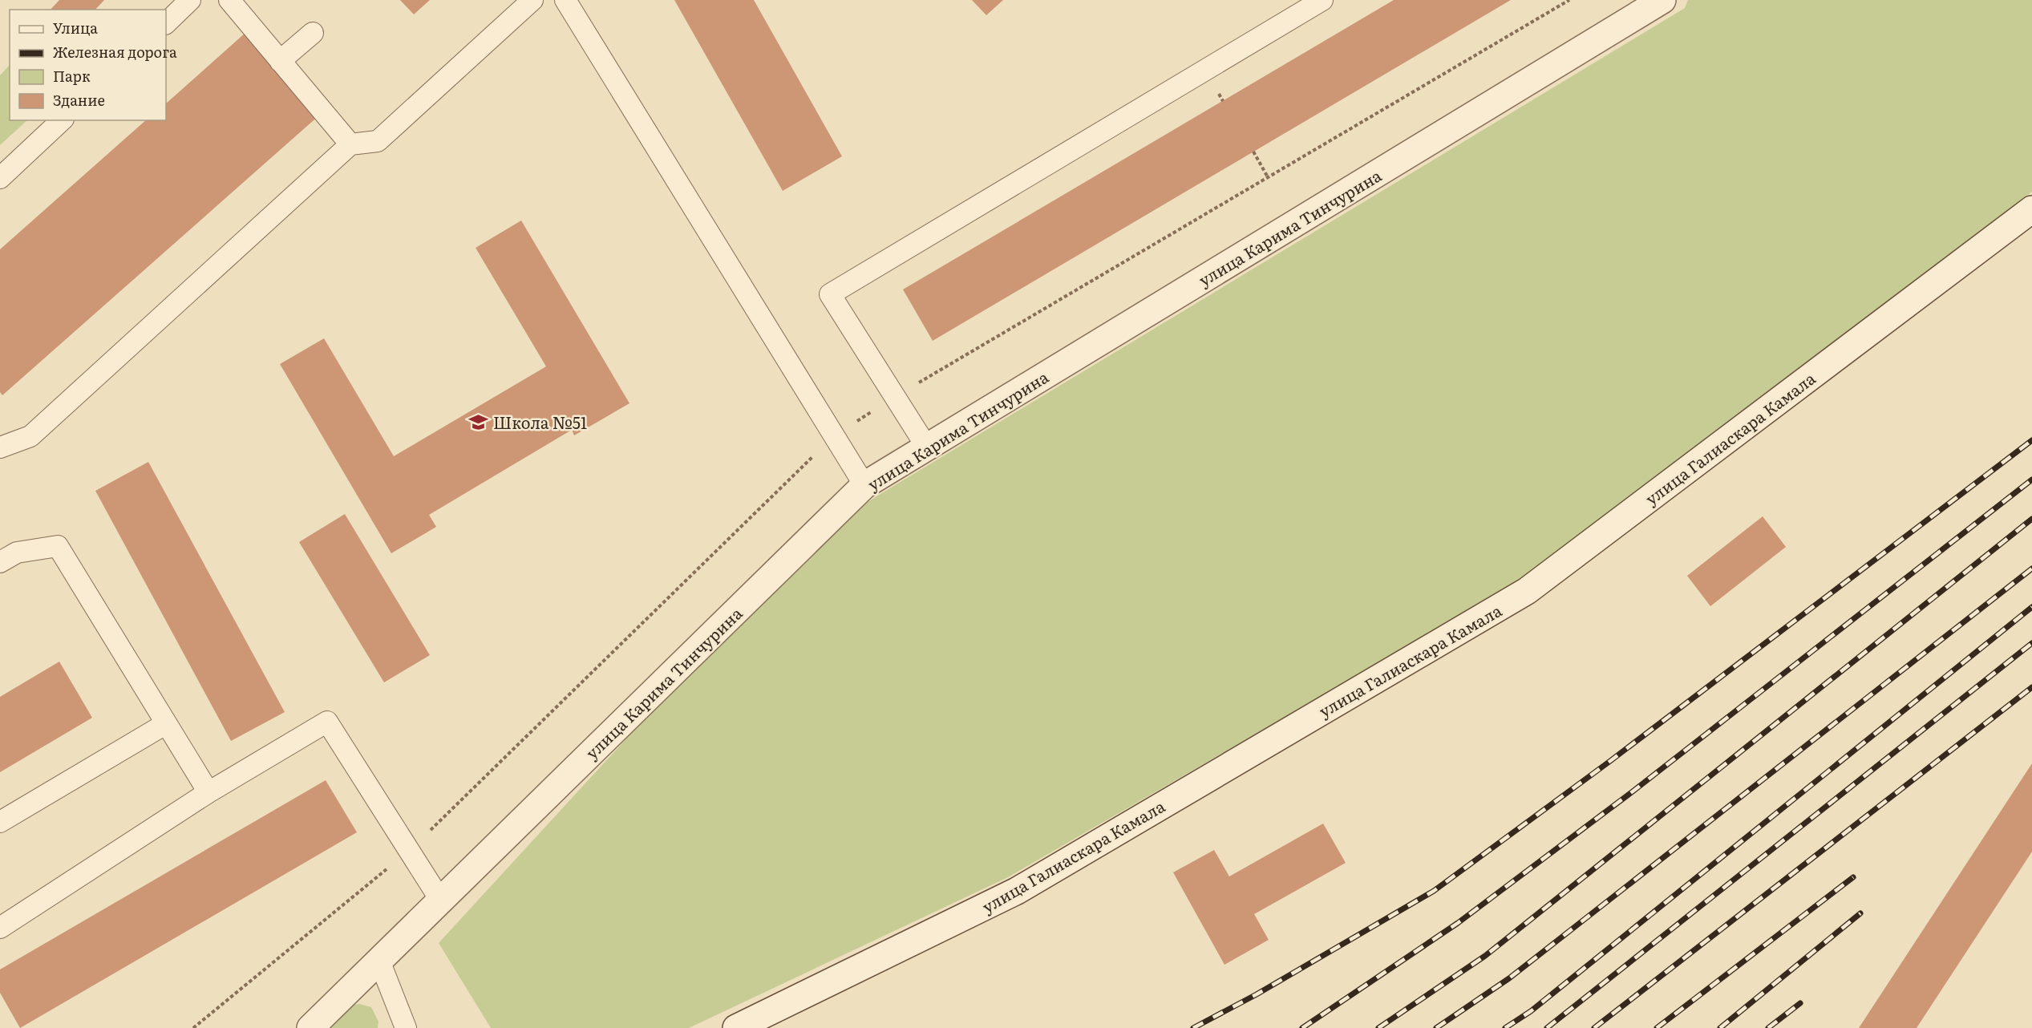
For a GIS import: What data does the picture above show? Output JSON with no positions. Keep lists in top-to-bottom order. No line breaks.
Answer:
{"streets":{"street":["улица Карима Тинчурина","улица Галиаскара Камала"]},"places":{"school or university":["Школа №51"]},"legend":["Улица","Железная дорога","Парк","Здание"]}
